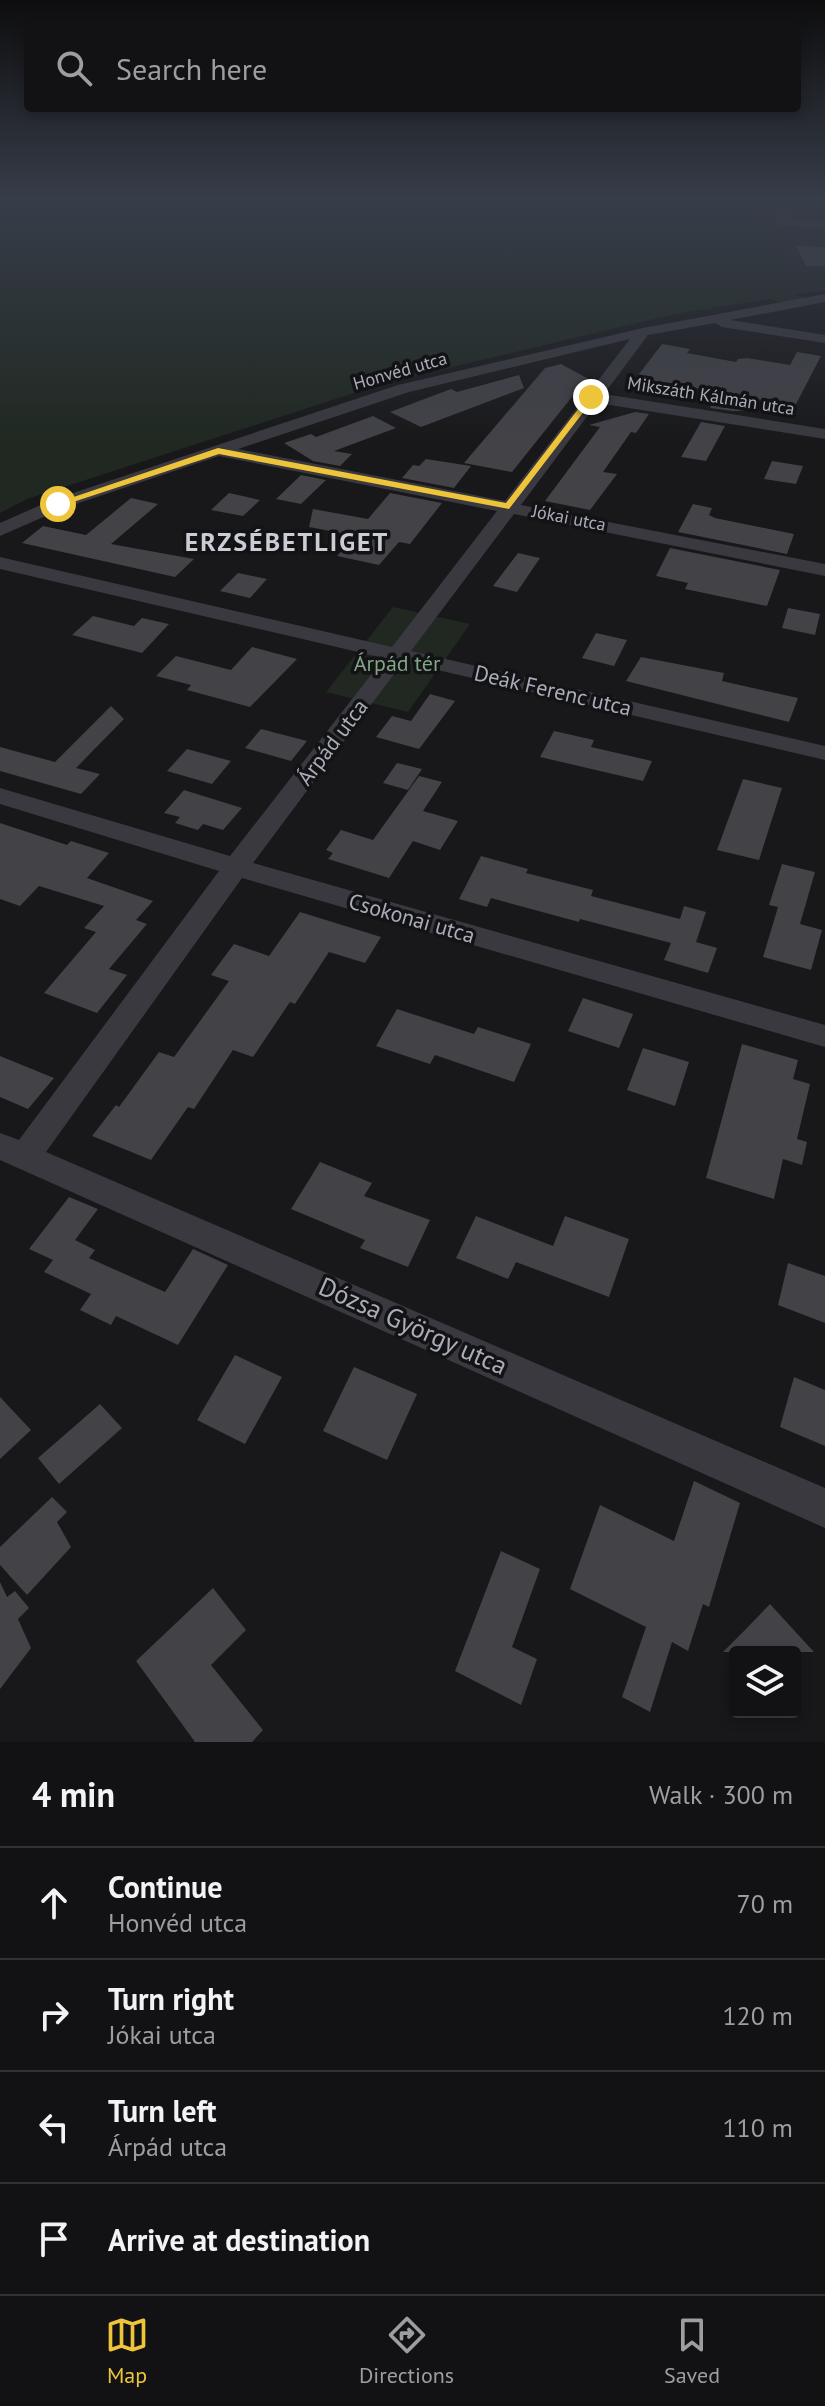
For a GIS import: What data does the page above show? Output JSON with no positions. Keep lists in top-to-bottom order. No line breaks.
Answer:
{"streets":{"street":["Honvéd utca","Mikszáth Kálmán utca","Jókai utca","Deák Ferenc utca","Árpád utca","Csokonai utca","Dózsa György utca"]},"crossings":[["Honvéd utca","Jókai utca"],["Honvéd utca","Árpád utca"],["Mikszáth Kálmán utca","Árpád utca"],["Jókai utca","Árpád utca"],["Deák Ferenc utca","Árpád utca"],["Árpád utca","Csokonai utca"],["Árpád utca","Dózsa György utca"]],"districts":["ERZSÉBETLIGET"],"parks":["Árpád tér"],"page":{"search":"Search here","heading":["4 min","Walk · 300 m"],"list":[["Continue","Honvéd utca","70 m"],["Turn right","Jókai utca","120 m"],["Turn left","Árpád utca","110 m"],"Arrive at destination"],"nav":["Map","Directions","Saved"]}}
